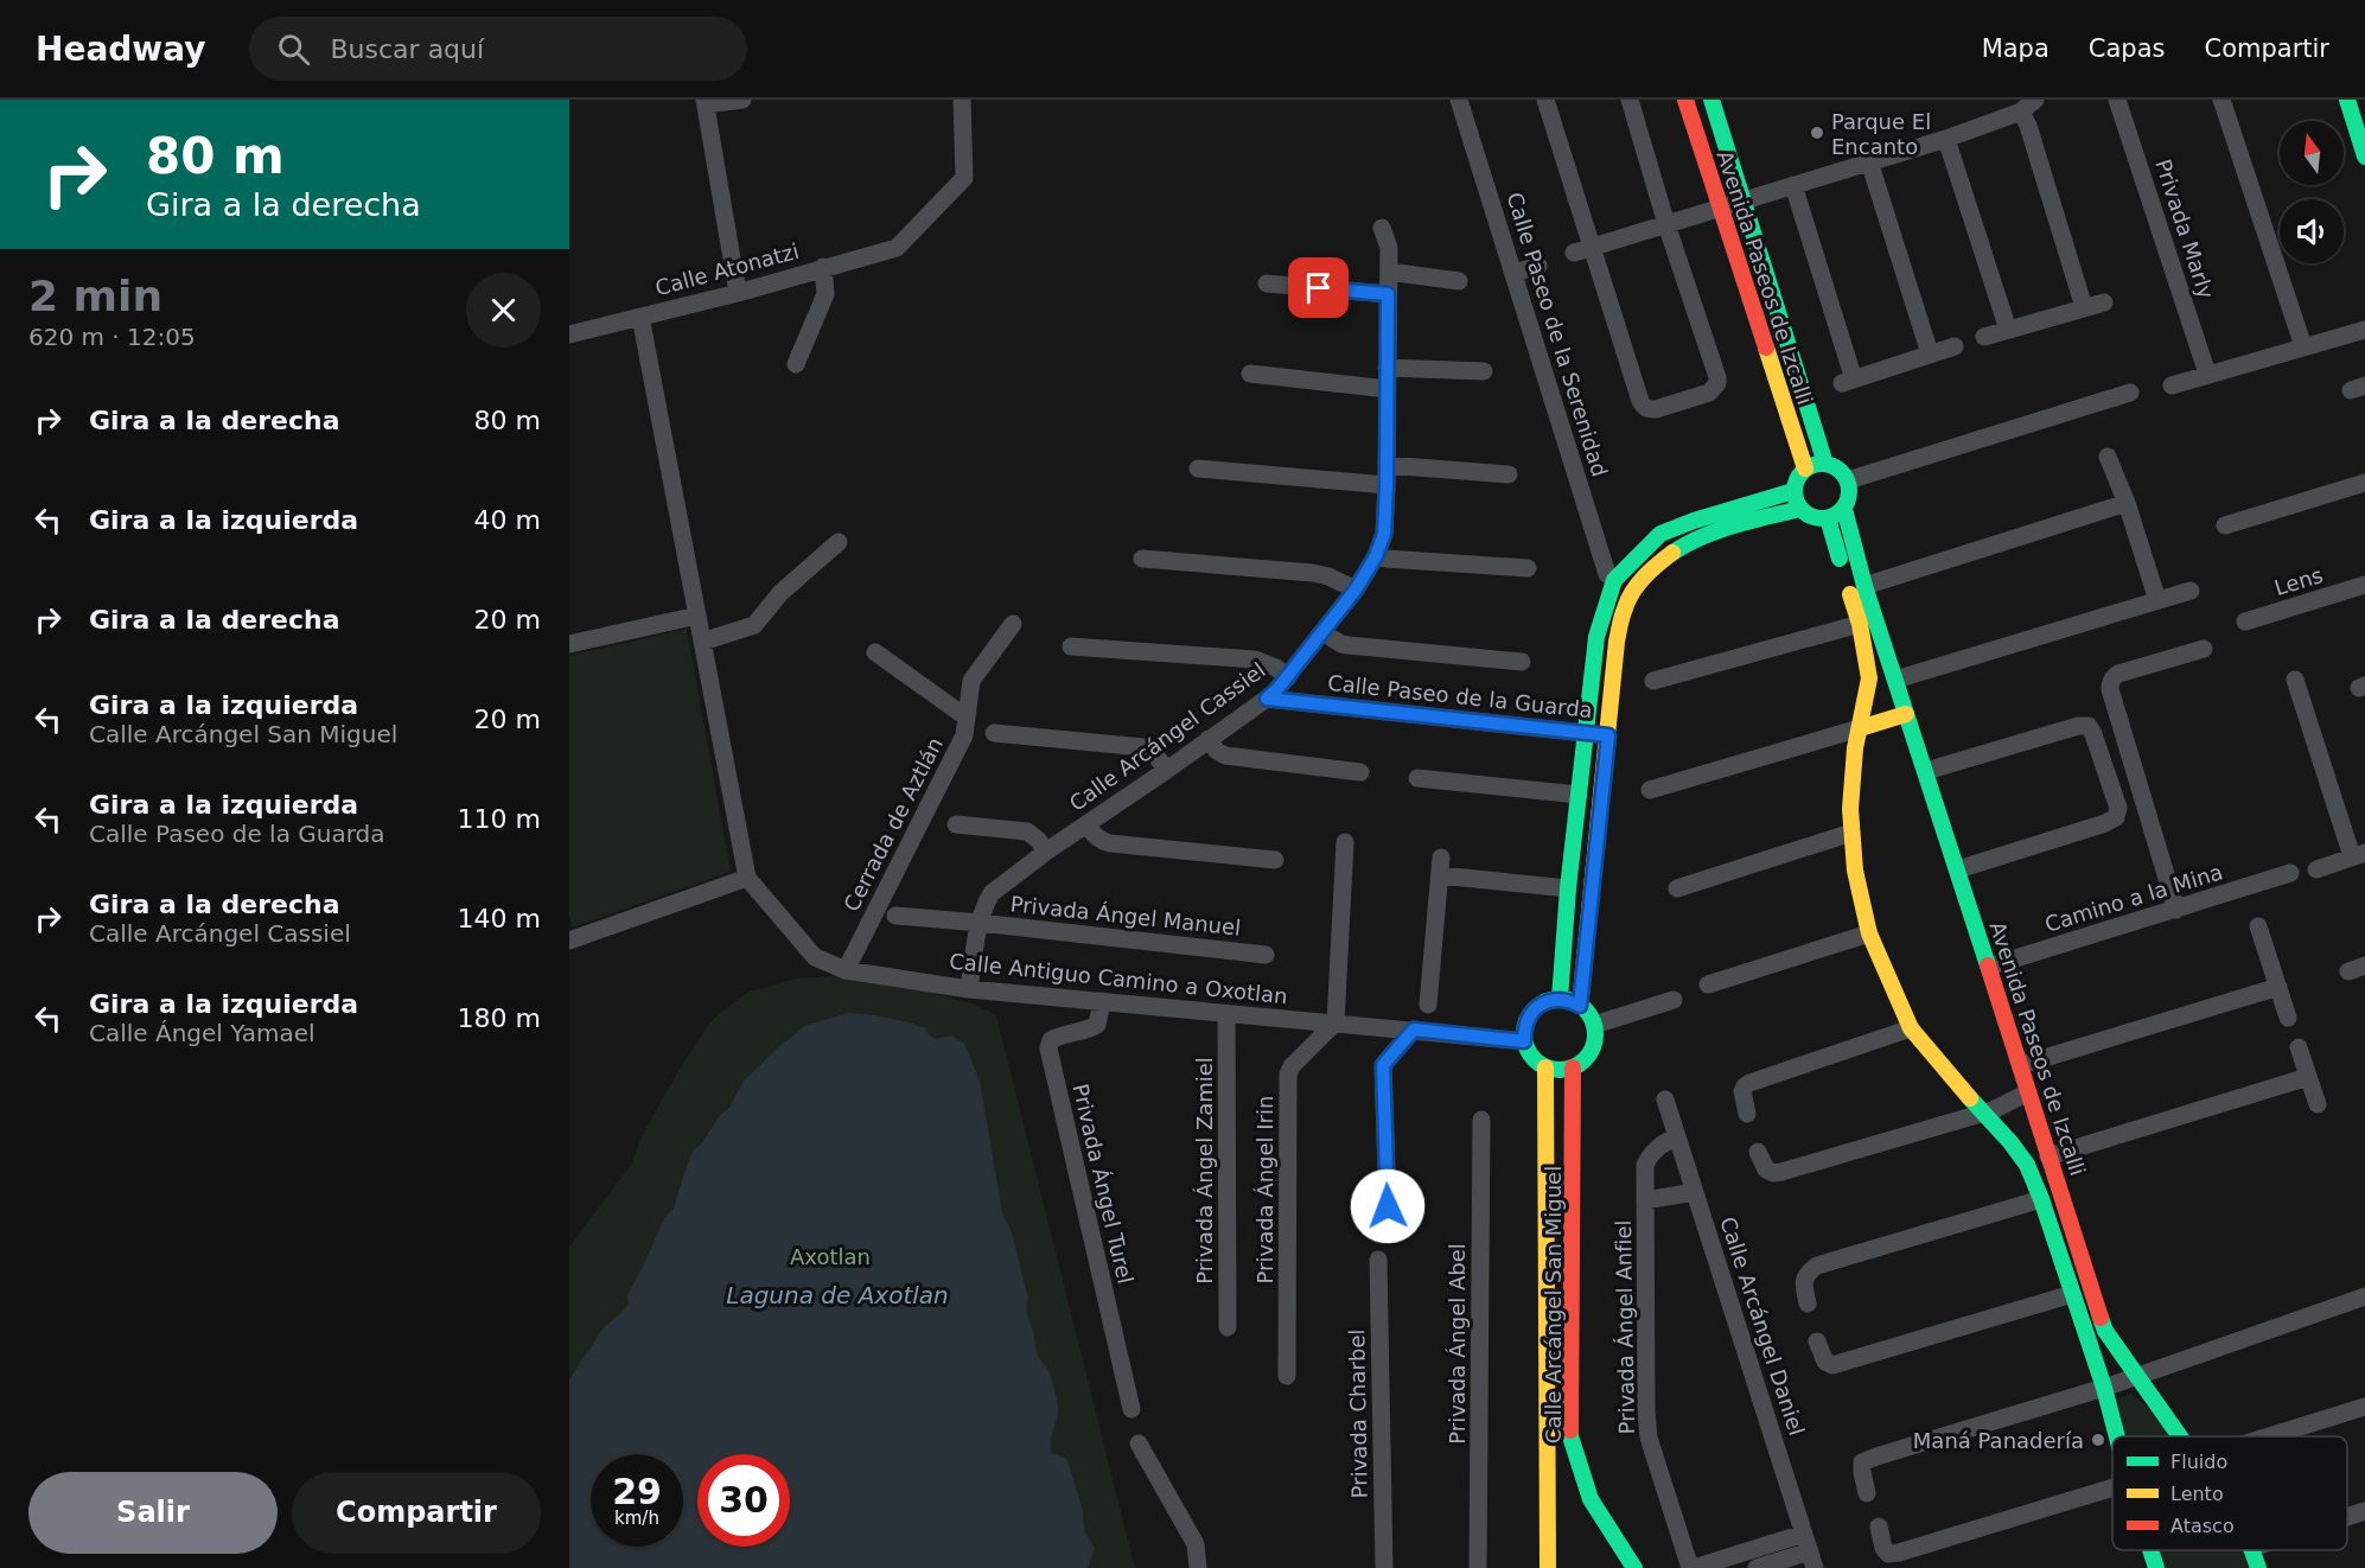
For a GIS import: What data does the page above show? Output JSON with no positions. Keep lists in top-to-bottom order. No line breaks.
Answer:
{"streets":{"street":["Privada Marly","Calle Atonatzi","Avenida Paseos de Izcalli","Calle Paseo de la Serenidad","Lens","Calle Paseo de la Guarda","Calle Arcángel Cassiel","Cerrada de Aztlán","Camino a la Mina","Privada Ángel Manuel","Calle Antiguo Camino a Oxotlan","Privada Ángel Zamiel","Privada Ángel Turel","Privada Ángel Irin","Calle Arcángel San Miguel","Calle Arcángel Daniel","Privada Ángel Anfiel","Privada Ángel Abel","Privada Charbel"]},"crossings":[["Avenida Paseos de Izcalli","Camino a la Mina"],["Calle Paseo de la Guarda","Calle Arcángel Cassiel"],["Calle Arcángel Cassiel","Privada Ángel Manuel"],["Calle Arcángel Cassiel","Calle Antiguo Camino a Oxotlan"],["Cerrada de Aztlán","Calle Antiguo Camino a Oxotlan"],["Calle Antiguo Camino a Oxotlan","Privada Ángel Zamiel"],["Calle Antiguo Camino a Oxotlan","Privada Ángel Turel"],["Calle Antiguo Camino a Oxotlan","Privada Ángel Irin"],["Calle Antiguo Camino a Oxotlan","Calle Arcángel San Miguel"],["Calle Arcángel Daniel","Privada Ángel Anfiel"]],"water":["Laguna de Axotlan"],"parks":["Axotlan"],"places":["Parque El Encanto","Maná Panadería"],"legend":["Fluido","Lento","Atasco"],"north":"top","page":{"header":"Headway","search":"Buscar aquí","nav":["Mapa","Capas","Compartir"],"turn":["80 m","Gira a la derecha"],"heading":["2 min","620 m · 12:05"],"list":[{"name":"Gira a la derecha","value":"80 m"},{"name":"Gira a la izquierda","value":"40 m"},{"name":"Gira a la derecha","value":"20 m"},{"name":"Gira a la izquierda","note":"Calle Arcángel San Miguel","value":"20 m"},{"name":"Gira a la izquierda","note":"Calle Paseo de la Guarda","value":"110 m"},{"name":"Gira a la derecha","note":"Calle Arcángel Cassiel","value":"140 m"},{"name":"Gira a la izquierda","note":"Calle Ángel Yamael","value":"180 m"}],"speed":"29 km/h","limit":"30","buttons":["Salir","Compartir"]}}
